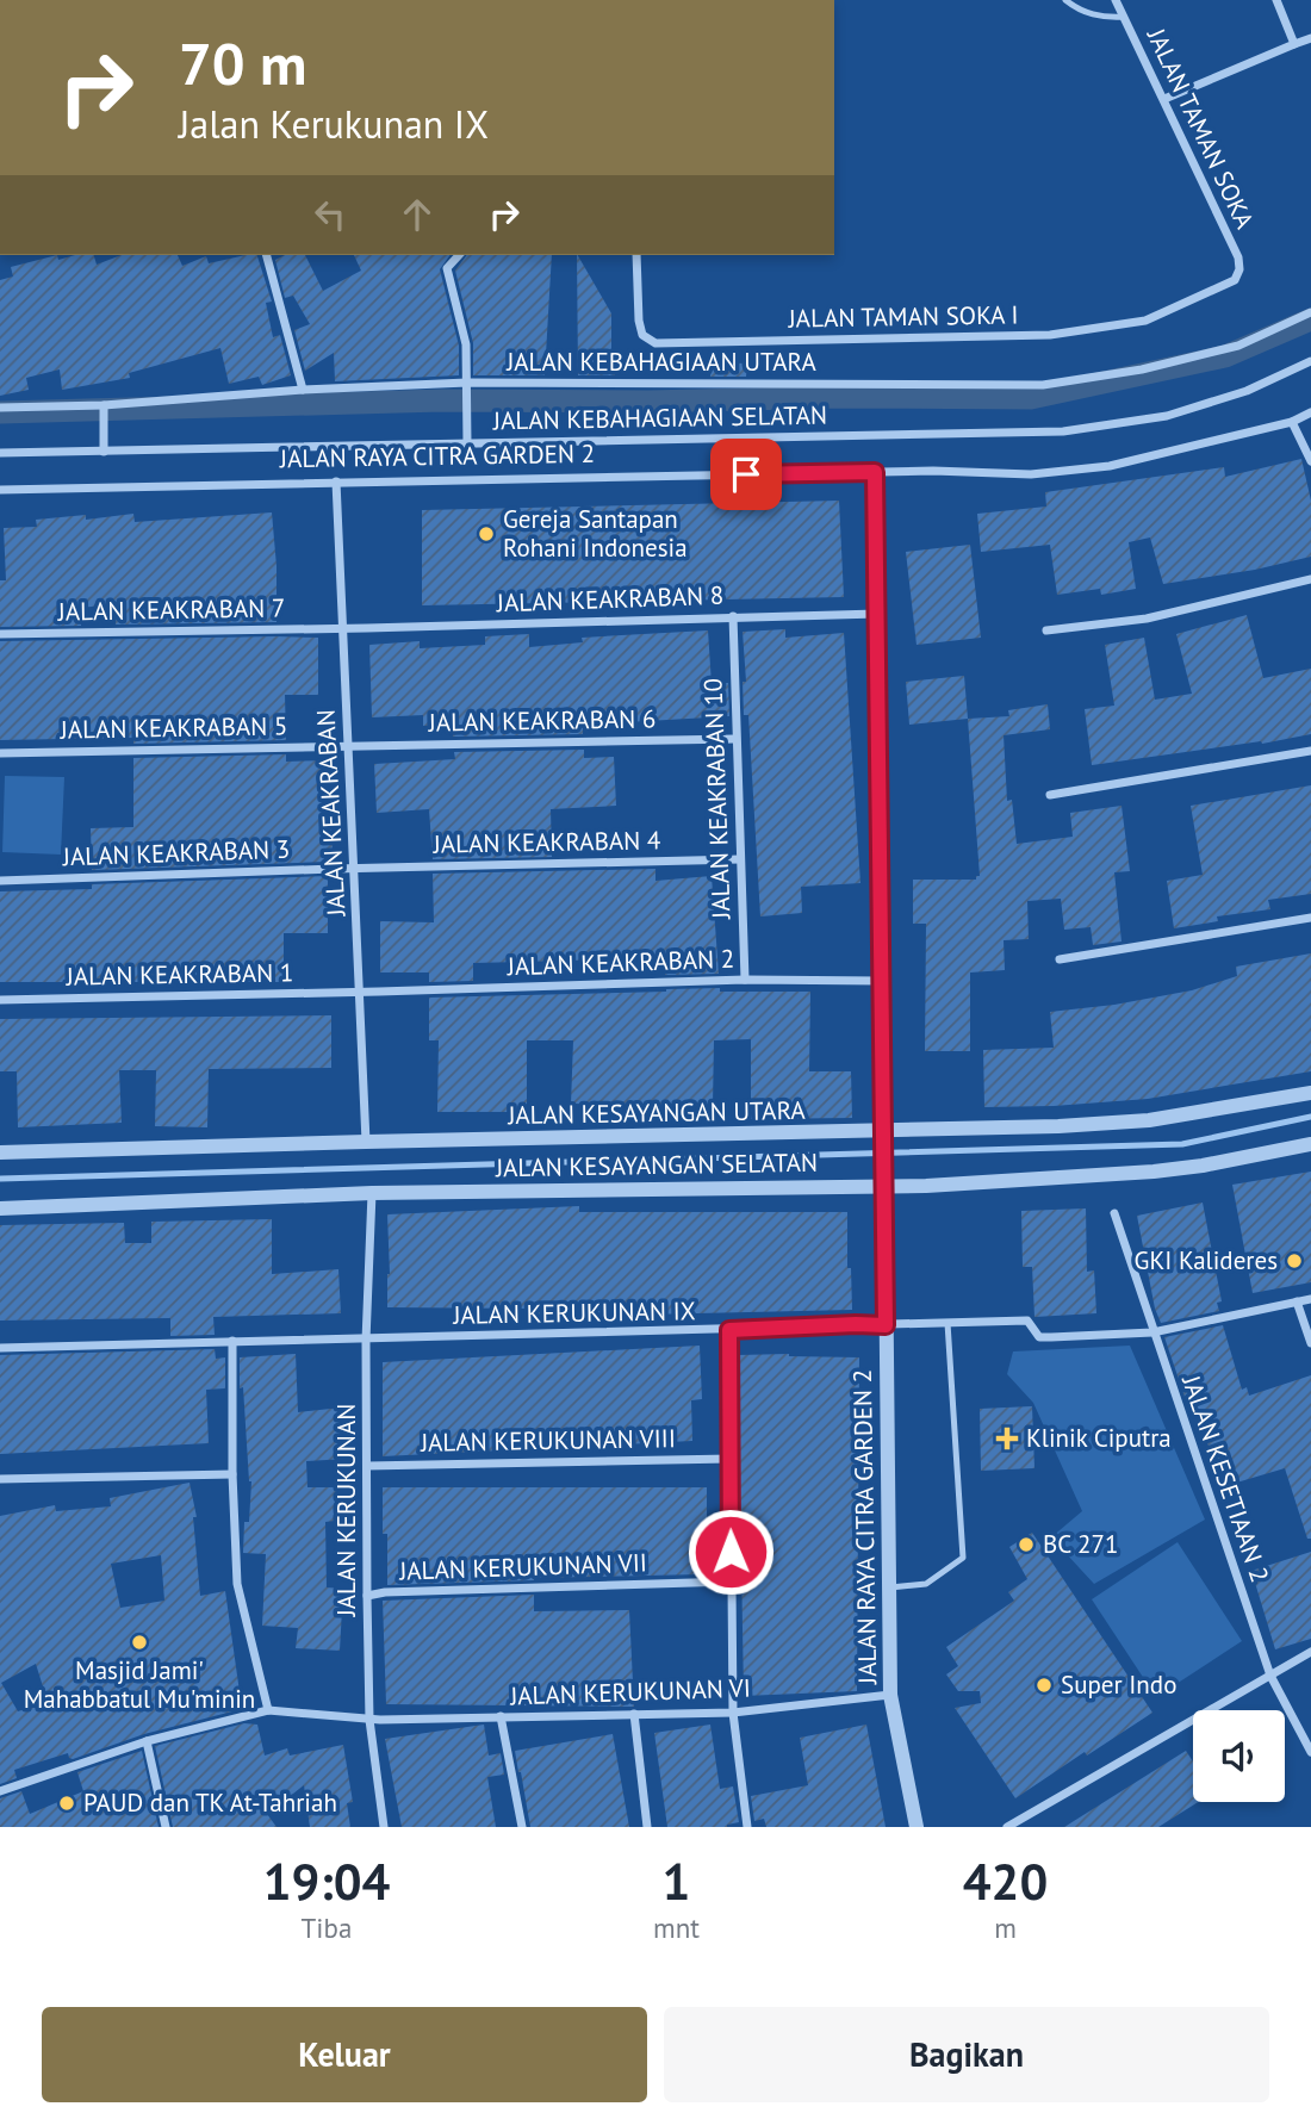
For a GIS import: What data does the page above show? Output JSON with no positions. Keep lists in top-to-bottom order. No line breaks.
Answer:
{"streets":{"street":["JALAN TAMAN SOKA","JALAN TAMAN SOKA I","JALAN KEBAHAGIAAN UTARA","JALAN KEBAHAGIAAN SELATAN","JALAN RAYA CITRA GARDEN 2","JALAN KEAKRABAN 8","JALAN KEAKRABAN 7","JALAN KEAKRABAN 6","JALAN KEAKRABAN 5","JALAN KEAKRABAN 10","JALAN KEAKRABAN","JALAN KEAKRABAN 4","JALAN KEAKRABAN 3","JALAN KEAKRABAN 2","JALAN KEAKRABAN 1","JALAN KESAYANGAN UTARA","JALAN KESAYANGAN SELATAN","JALAN KERUKUNAN IX","JALAN KERUKUNAN VIII","JALAN KESETIAAN 2","JALAN KERUKUNAN","JALAN KERUKUNAN VII","JALAN KERUKUNAN VI"]},"crossings":[["JALAN TAMAN SOKA","JALAN TAMAN SOKA I"],["JALAN RAYA CITRA GARDEN 2","JALAN KEAKRABAN 8"],["JALAN RAYA CITRA GARDEN 2","JALAN KEAKRABAN"],["JALAN RAYA CITRA GARDEN 2","JALAN KEAKRABAN 2"],["JALAN RAYA CITRA GARDEN 2","JALAN KESAYANGAN UTARA"],["JALAN RAYA CITRA GARDEN 2","JALAN KESAYANGAN SELATAN"],["JALAN RAYA CITRA GARDEN 2","JALAN KERUKUNAN IX"],["JALAN RAYA CITRA GARDEN 2","JALAN KERUKUNAN VI"],["JALAN KEAKRABAN 8","JALAN KEAKRABAN 7"],["JALAN KEAKRABAN 8","JALAN KEAKRABAN 10"],["JALAN KEAKRABAN 8","JALAN KEAKRABAN"],["JALAN KEAKRABAN 7","JALAN KEAKRABAN"],["JALAN KEAKRABAN 6","JALAN KEAKRABAN 5"],["JALAN KEAKRABAN 6","JALAN KEAKRABAN 10"],["JALAN KEAKRABAN 6","JALAN KEAKRABAN"],["JALAN KEAKRABAN 5","JALAN KEAKRABAN"],["JALAN KEAKRABAN 10","JALAN KEAKRABAN 4"],["JALAN KEAKRABAN 10","JALAN KEAKRABAN 2"],["JALAN KEAKRABAN","JALAN KEAKRABAN 4"],["JALAN KEAKRABAN","JALAN KEAKRABAN 3"],["JALAN KEAKRABAN","JALAN KEAKRABAN 2"],["JALAN KEAKRABAN","JALAN KEAKRABAN 1"],["JALAN KEAKRABAN","JALAN KESAYANGAN UTARA"],["JALAN KEAKRABAN 4","JALAN KEAKRABAN 3"],["JALAN KEAKRABAN 2","JALAN KEAKRABAN 1"],["JALAN KESAYANGAN SELATAN","JALAN KERUKUNAN"],["JALAN KERUKUNAN IX","JALAN KESETIAAN 2"],["JALAN KERUKUNAN IX","JALAN KERUKUNAN"],["JALAN KERUKUNAN VIII","JALAN KERUKUNAN"],["JALAN KERUKUNAN","JALAN KERUKUNAN VII"],["JALAN KERUKUNAN","JALAN KERUKUNAN VI"]],"places":{"other":["Gereja Santapan Rohani Indonesia","GKI Kalideres","BC 271","Masjid Jami' Mahabbatul Mu'minin","Super Indo","PAUD dan TK At-Tahriah"],"health":["Klinik Ciputra"]},"page":{"turn":["70 m","Jalan Kerukunan IX"],"eta":["19:04","Tiba","1","mnt","420","m"],"buttons":["Keluar","Bagikan"]}}
